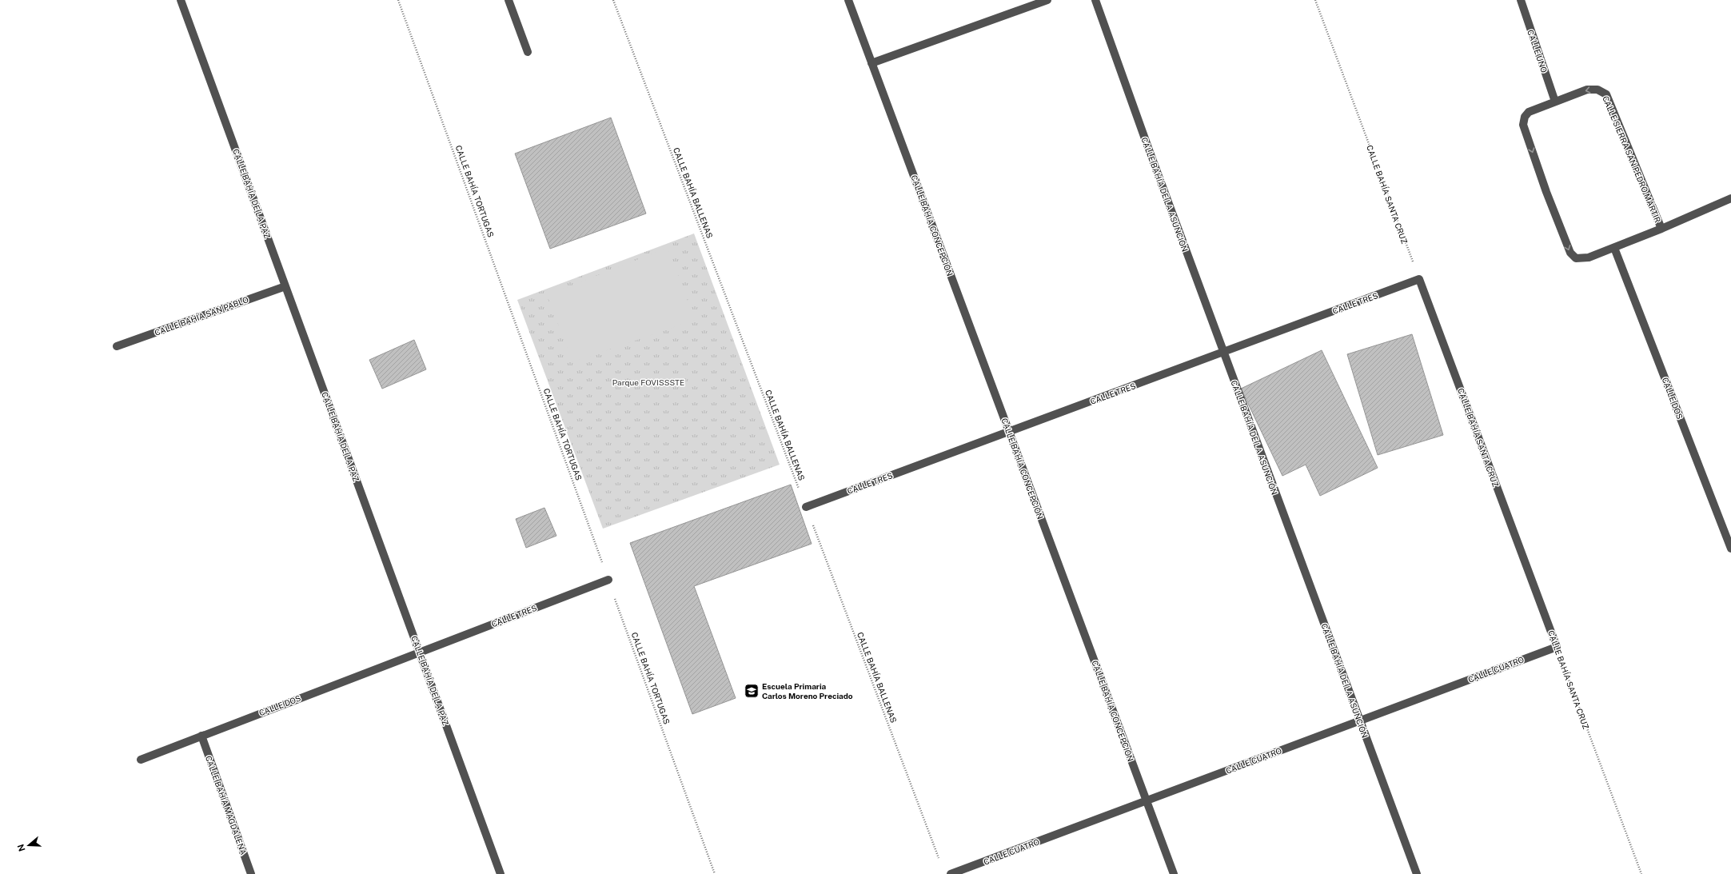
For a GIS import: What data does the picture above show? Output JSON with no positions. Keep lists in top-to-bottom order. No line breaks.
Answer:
{"streets":{"street":["CALLE UNO","CALLE SIERRA SAN PEDRO MÁRTIR","CALLE BAHÍA DE LA PAZ","CALLE BAHÍA DE LA ASUNCIÓN","CALLE BAHÍA SANTA CRUZ","CALLE BAHÍA CONCEPCIÓN","CALLE TRES","CALLE BAHÍA SAN PABLO","CALLE DOS","CALLE CUATRO","CALLE BAHÍA MAGDALENA"],"path":["CALLE BAHÍA TORTUGAS","CALLE BAHÍA BALLENAS"]},"crossings":[["CALLE UNO","CALLE SIERRA SAN PEDRO MÁRTIR"],["CALLE SIERRA SAN PEDRO MÁRTIR","CALLE DOS"],["CALLE BAHÍA TORTUGAS","CALLE TRES"],["CALLE BAHÍA BALLENAS","CALLE TRES"],["CALLE BAHÍA DE LA PAZ","CALLE TRES"],["CALLE BAHÍA DE LA PAZ","CALLE BAHÍA SAN PABLO"],["CALLE BAHÍA DE LA PAZ","CALLE DOS"],["CALLE BAHÍA DE LA ASUNCIÓN","CALLE TRES"],["CALLE BAHÍA DE LA ASUNCIÓN","CALLE CUATRO"],["CALLE BAHÍA SANTA CRUZ","CALLE TRES"],["CALLE BAHÍA SANTA CRUZ","CALLE CUATRO"],["CALLE BAHÍA CONCEPCIÓN","CALLE TRES"],["CALLE BAHÍA CONCEPCIÓN","CALLE CUATRO"],["CALLE TRES","CALLE DOS"],["CALLE DOS","CALLE BAHÍA MAGDALENA"]],"parks":["Parque FOVISSSTE"],"places":{"school or university":["Escuela Primaria Carlos Moreno Preciado"]},"north":"left"}
